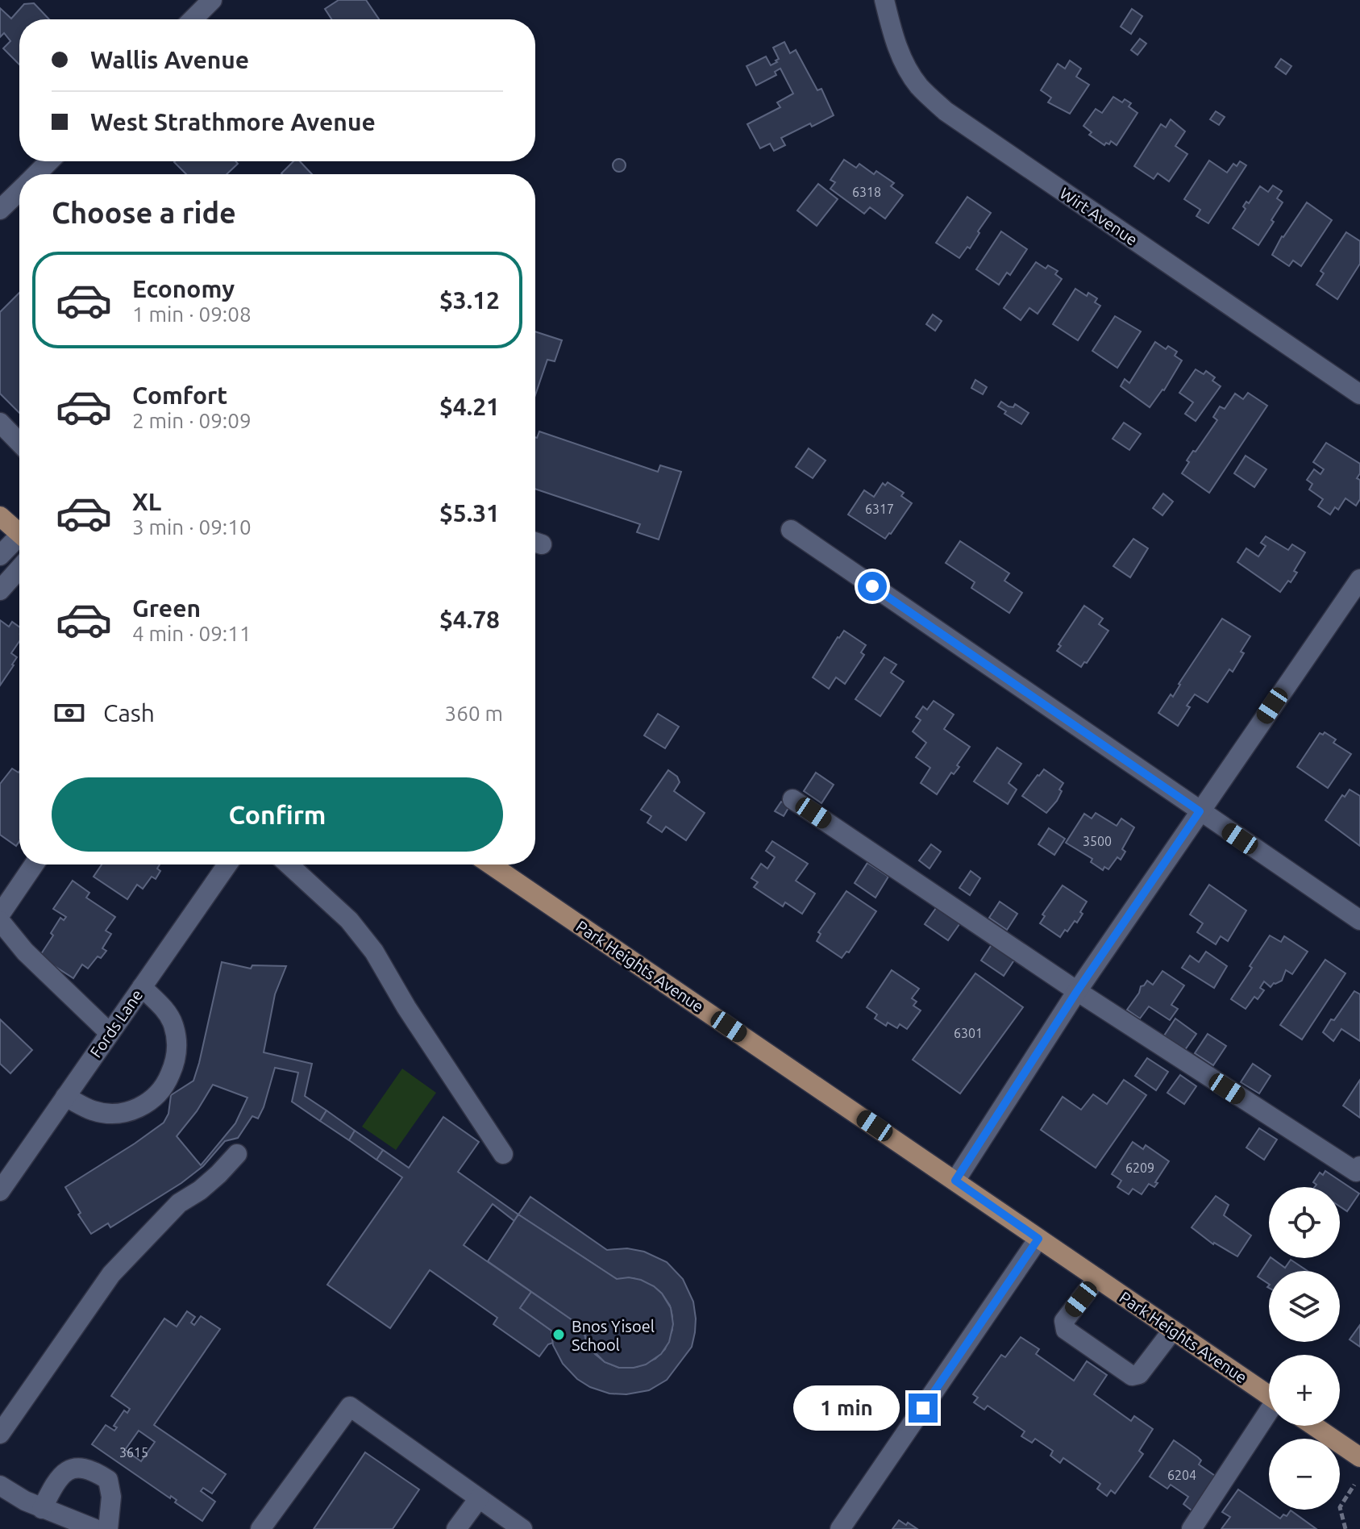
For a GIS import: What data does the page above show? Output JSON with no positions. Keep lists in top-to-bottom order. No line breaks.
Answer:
{"streets":{"main road":["Park Heights Avenue"],"street":["Wirt Avenue","Fords Lane"]},"places":["Bnos Yisoel School"],"house_numbers":["6318","6317","3500","6301","6209","3615","6204"],"page":{"banner":["Wallis Avenue","West Strathmore Avenue"],"heading":"Choose a ride","list":[{"name":"Economy","note":"1 min · 09:08","value":"$3.12"},{"name":"Comfort","note":"2 min · 09:09","value":"$4.21"},{"name":"XL","note":"3 min · 09:10","value":"$5.31"},{"name":"Green","note":"4 min · 09:11","value":"$4.78"}],"pay":["Cash","360 m"],"buttons":"Confirm","map_buttons":["+","−"],"bubble":"1 min"}}
